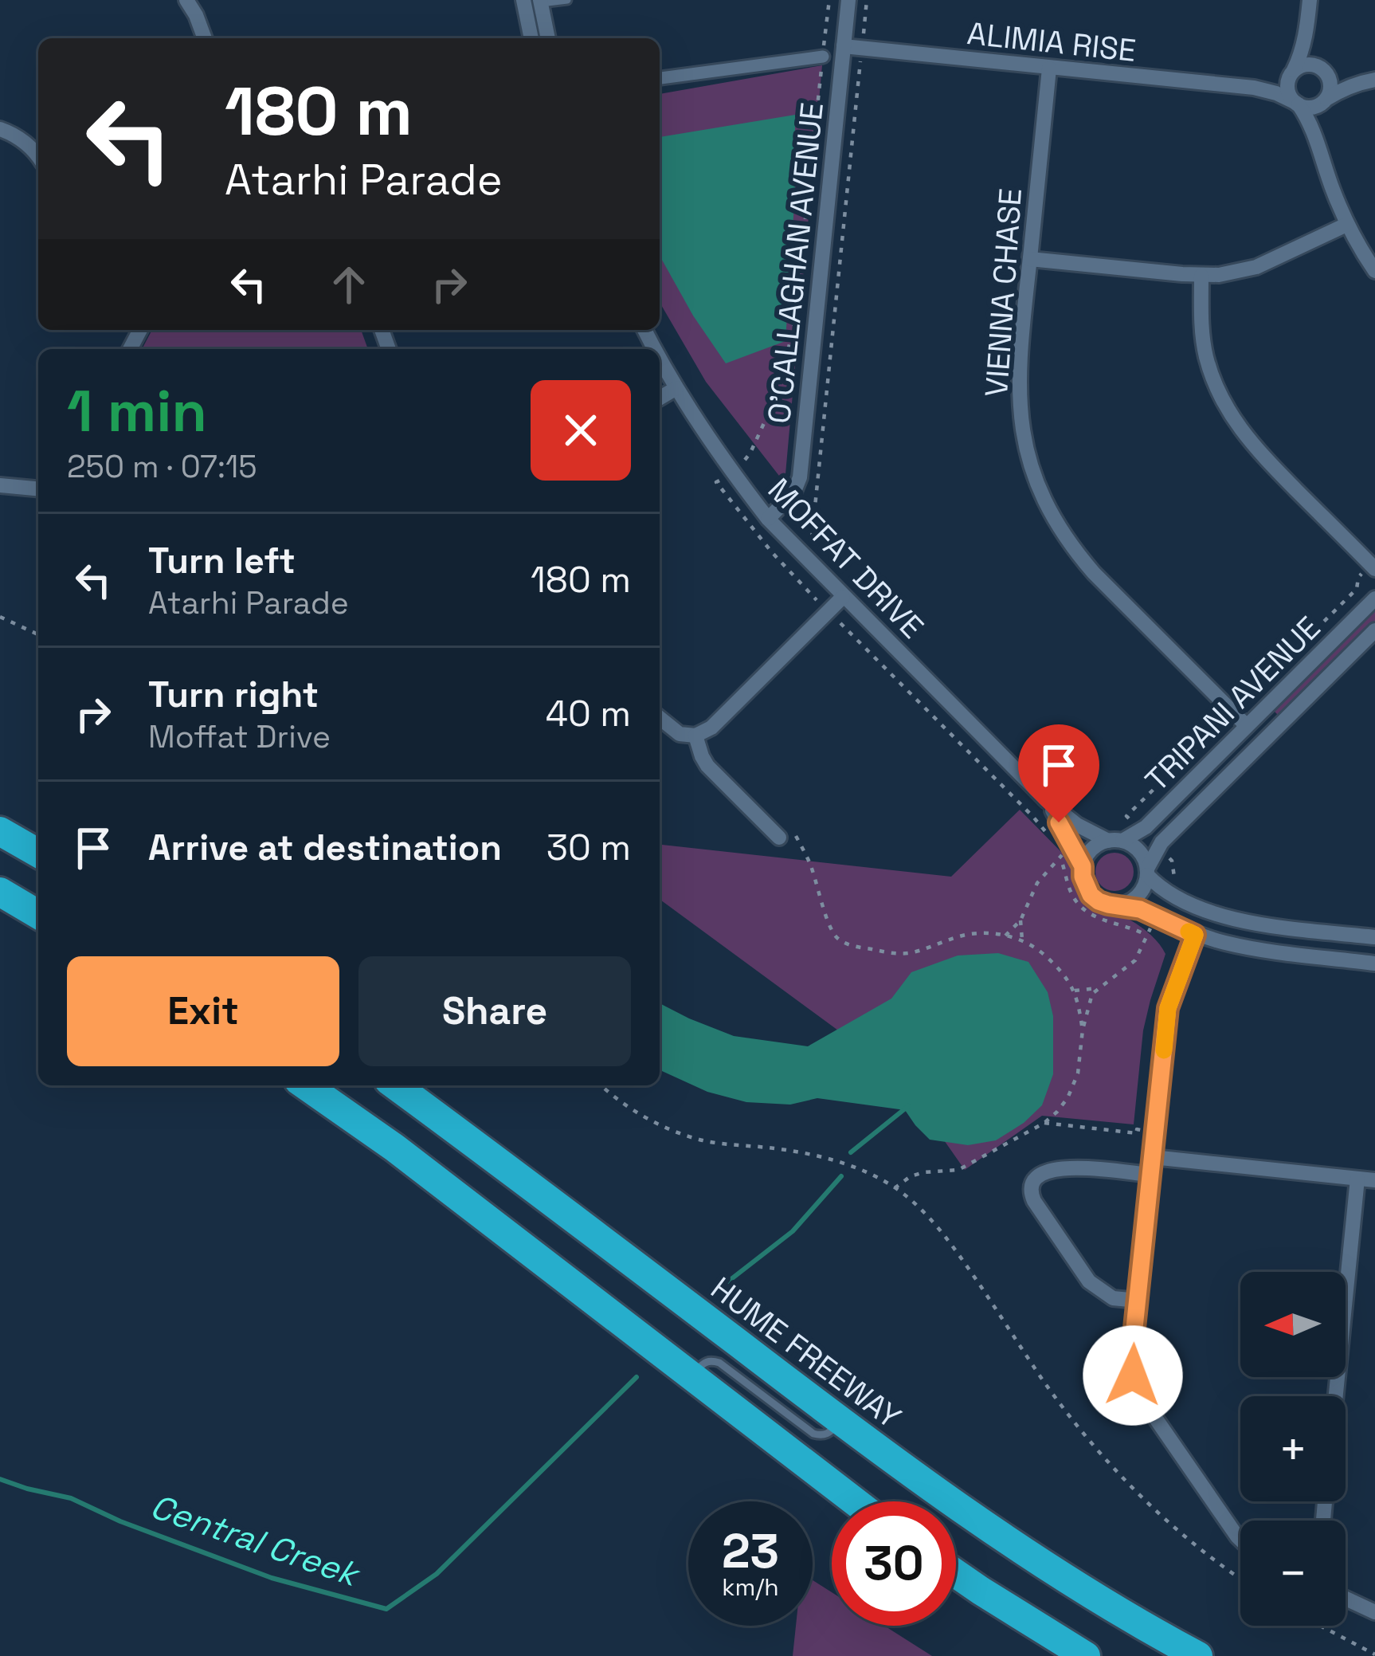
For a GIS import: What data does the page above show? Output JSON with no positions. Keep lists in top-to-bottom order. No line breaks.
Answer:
{"streets":{"highway":["HUME FREEWAY"],"street":["ALIMIA RISE","O'CALLAGHAN AVENUE","VIENNA CHASE","MOFFAT DRIVE","TRIPANI AVENUE"]},"crossings":[["ALIMIA RISE","O'CALLAGHAN AVENUE"],["ALIMIA RISE","VIENNA CHASE"],["O'CALLAGHAN AVENUE","MOFFAT DRIVE"],["VIENNA CHASE","TRIPANI AVENUE"],["MOFFAT DRIVE","TRIPANI AVENUE"]],"water":["Central Creek"],"north":"left","page":{"turn":["180 m","Atarhi Parade"],"heading":["1 min","250 m · 07:15"],"list":[{"name":"Turn left","note":"Atarhi Parade","value":"180 m"},{"name":"Turn right","note":"Moffat Drive","value":"40 m"},{"name":"Arrive at destination","value":"30 m"}],"buttons":["Exit","Share"],"map_buttons":["+","−"],"speed":"23 km/h","limit":"30"}}
